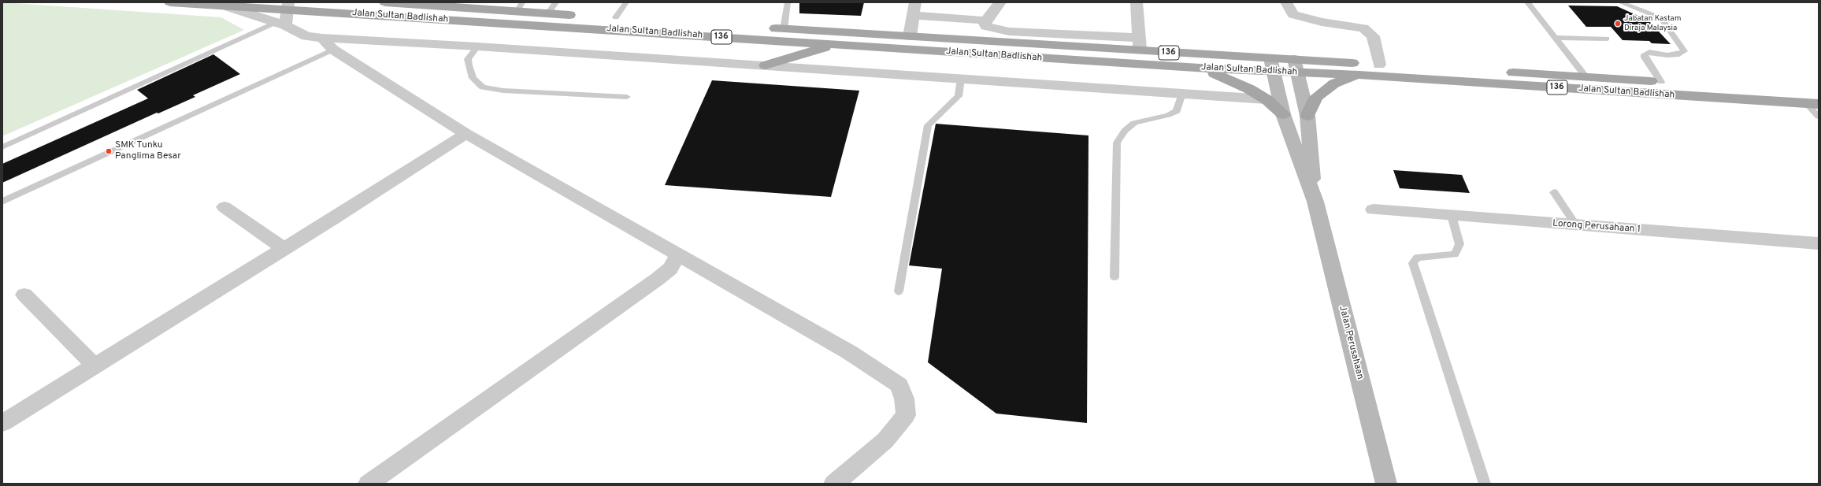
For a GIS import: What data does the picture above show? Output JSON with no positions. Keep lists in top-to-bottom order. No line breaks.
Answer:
{"streets":{"main road":["Jalan Sultan Badlishah","136","Jalan Perusahaan"],"street":["Lorong Perusahaan 1"]},"crossings":[["Jalan Sultan Badlishah","Jalan Perusahaan"]],"places":["Jabatan Kastam Diraja Malaysia","SMK Tunku Panglima Besar"]}
